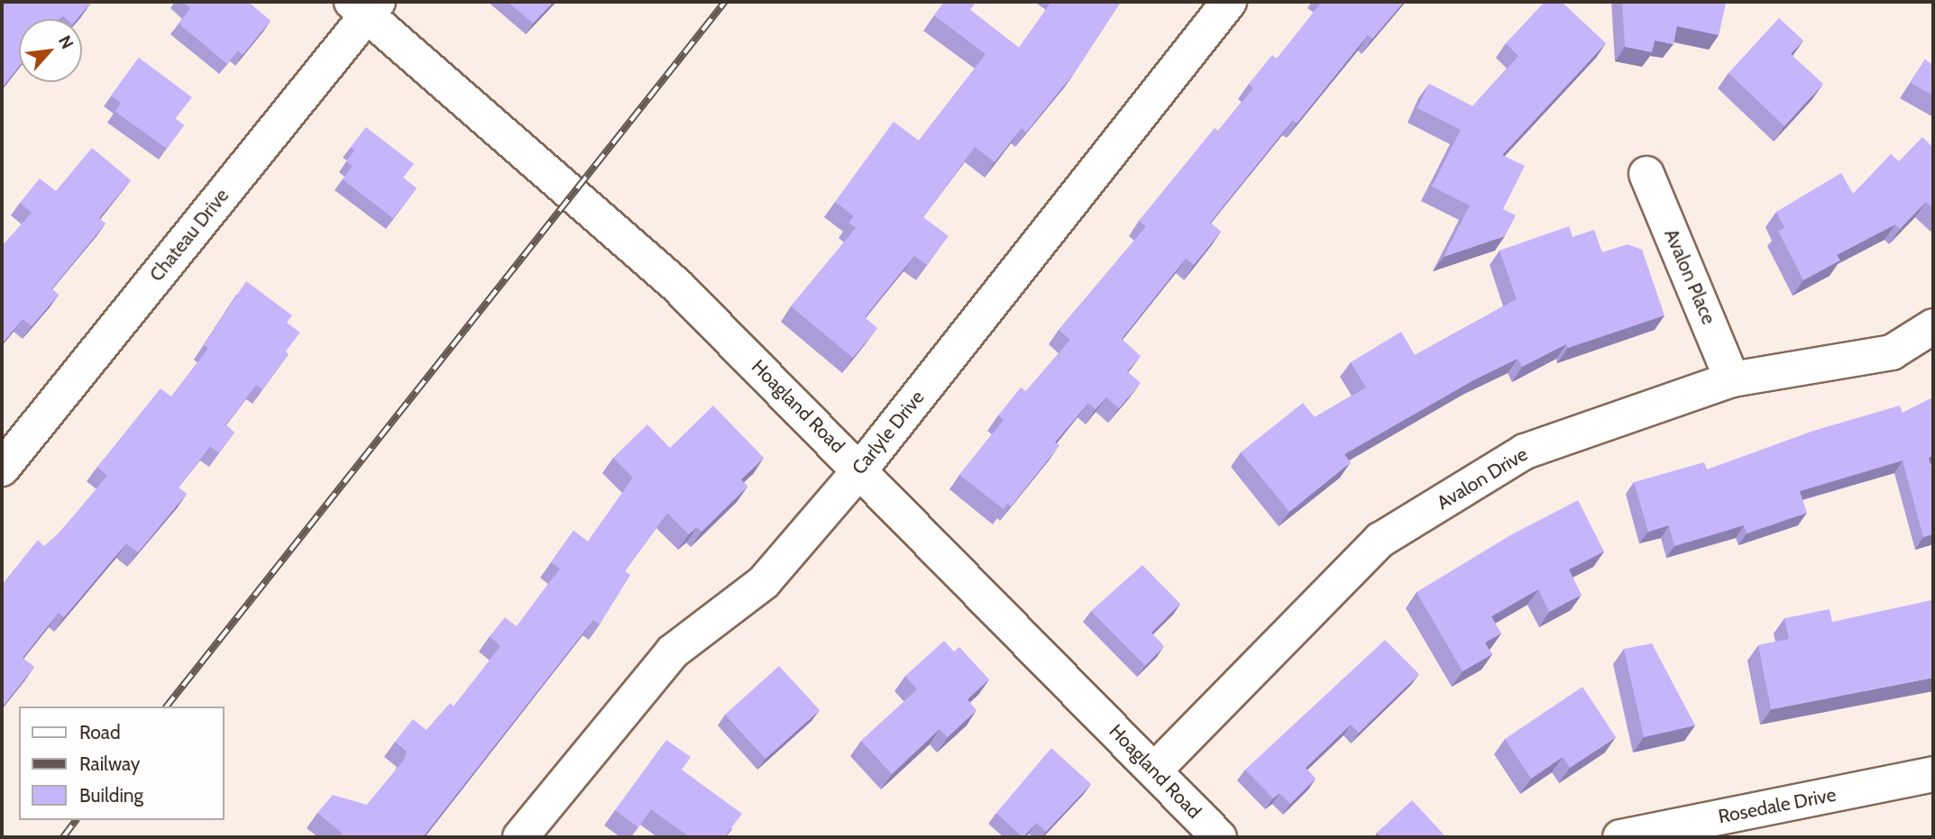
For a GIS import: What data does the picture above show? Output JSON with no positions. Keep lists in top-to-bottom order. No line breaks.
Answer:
{"streets":{"street":["Chateau Drive","Avalon Place","Hoagland Road","Carlyle Drive","Avalon Drive","Rosedale Drive"]},"crossings":[["Chateau Drive","Hoagland Road"],["Avalon Place","Avalon Drive"],["Hoagland Road","Carlyle Drive"],["Hoagland Road","Avalon Drive"]],"legend":["Road","Railway","Building"],"north":"top right"}
